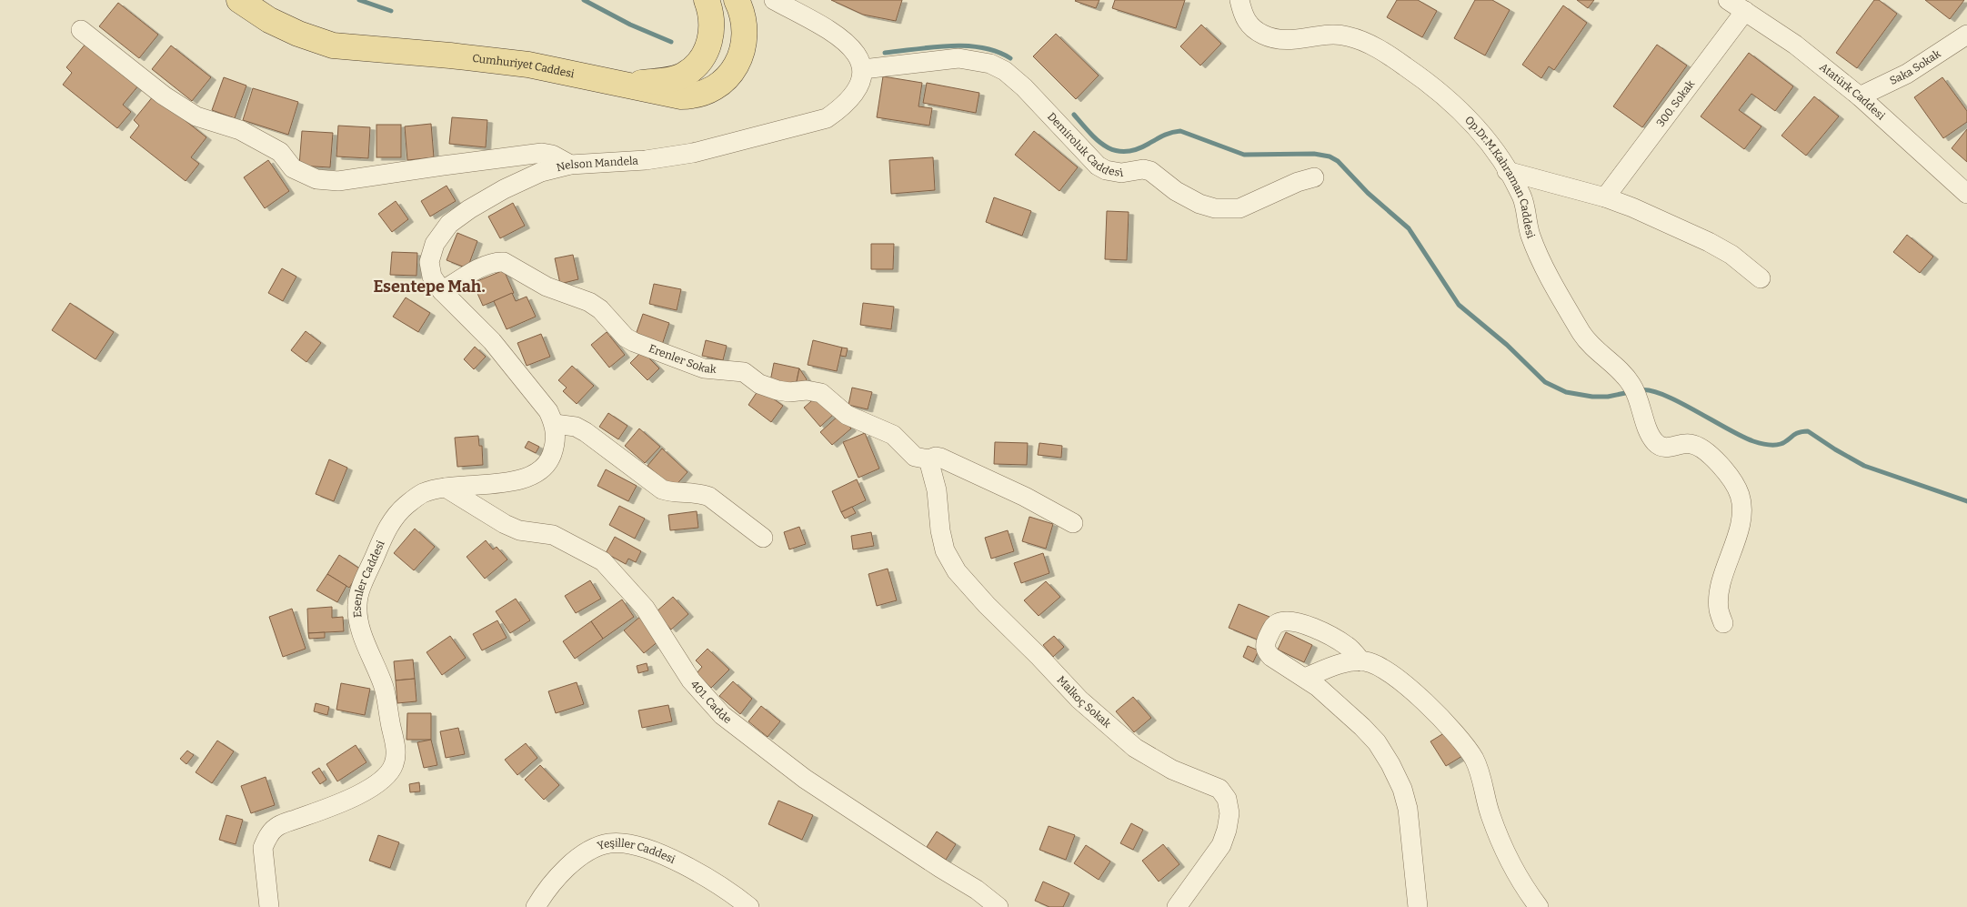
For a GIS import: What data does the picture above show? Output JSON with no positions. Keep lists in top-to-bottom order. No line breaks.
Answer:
{"streets":{"main road":["Cumhuriyet Caddesi"],"street":["Saka Sokak","Atatürk Caddesi","300. Sokak","Demiroluk Caddesi","Nelson Mandela","Op.Dr.M.Kahraman Caddesi","Erenler Sokak","Esenler Caddesi","401. Cadde","Malkoç Sokak","Yeşiller Caddesi"]},"crossings":[["Saka Sokak","Atatürk Caddesi"],["Atatürk Caddesi","300. Sokak"],["Demiroluk Caddesi","Nelson Mandela"],["Nelson Mandela","Erenler Sokak"],["Nelson Mandela","Esenler Caddesi"],["Erenler Sokak","Malkoç Sokak"],["Esenler Caddesi","401. Cadde"]],"districts":["Esentepe Mah."]}
